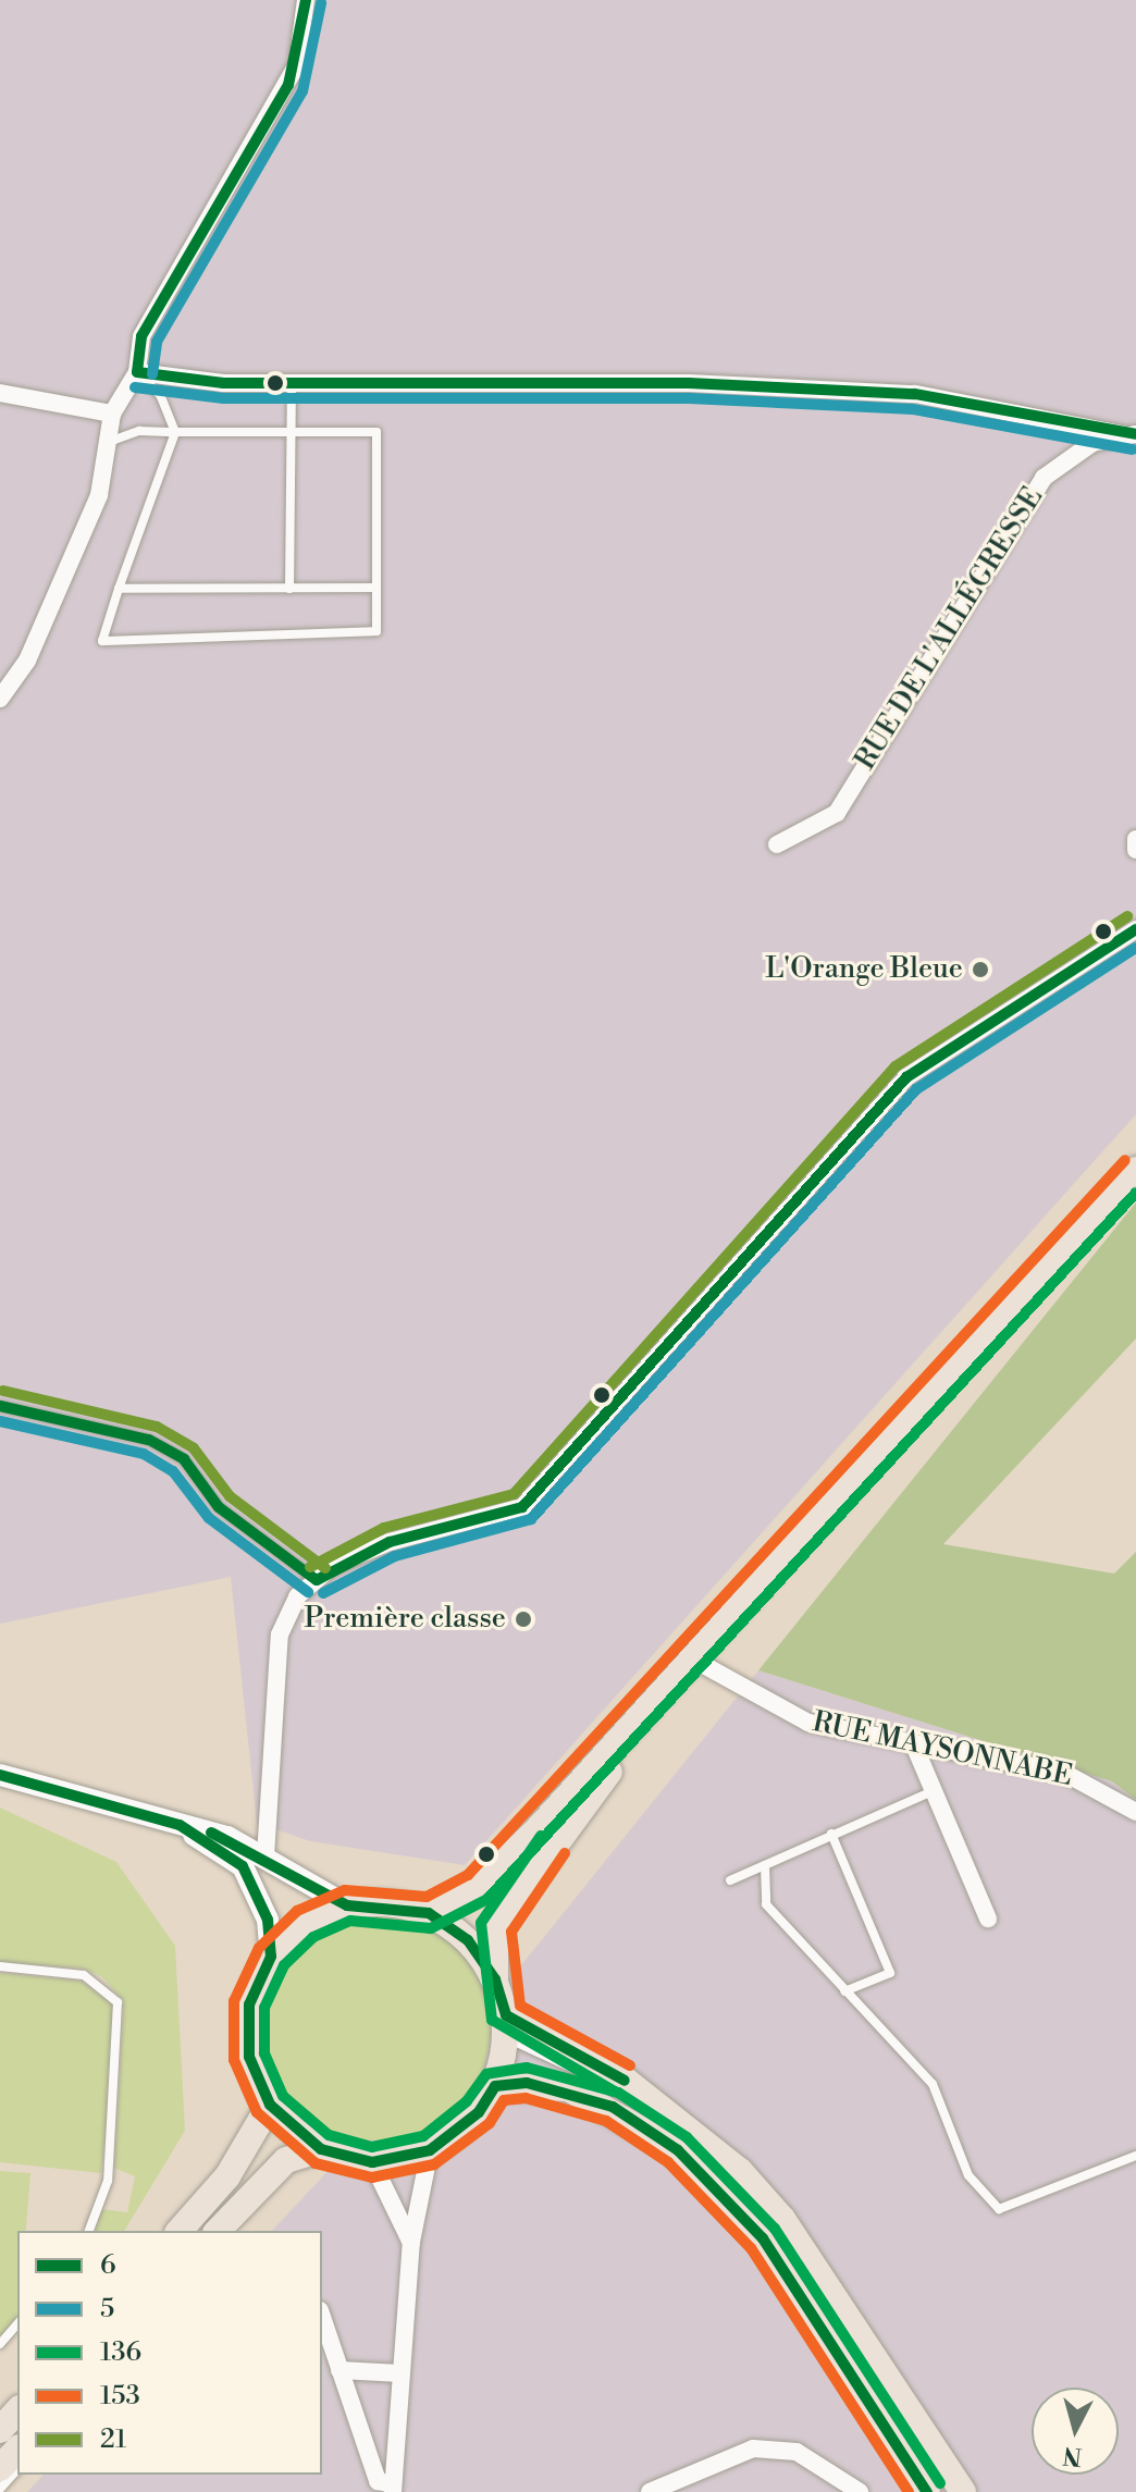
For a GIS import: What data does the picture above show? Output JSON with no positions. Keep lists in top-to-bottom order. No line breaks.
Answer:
{"streets":{"street":["RUE DE L'ALLÉGRESSE","RUE MAYSONNABE"]},"places":["L'Orange Bleue","Première classe"],"lines":["transit line 6","transit line 5","transit line 21","transit line 153","transit line 136"],"legend":["6","5","136","153","21"],"north":"bottom"}
